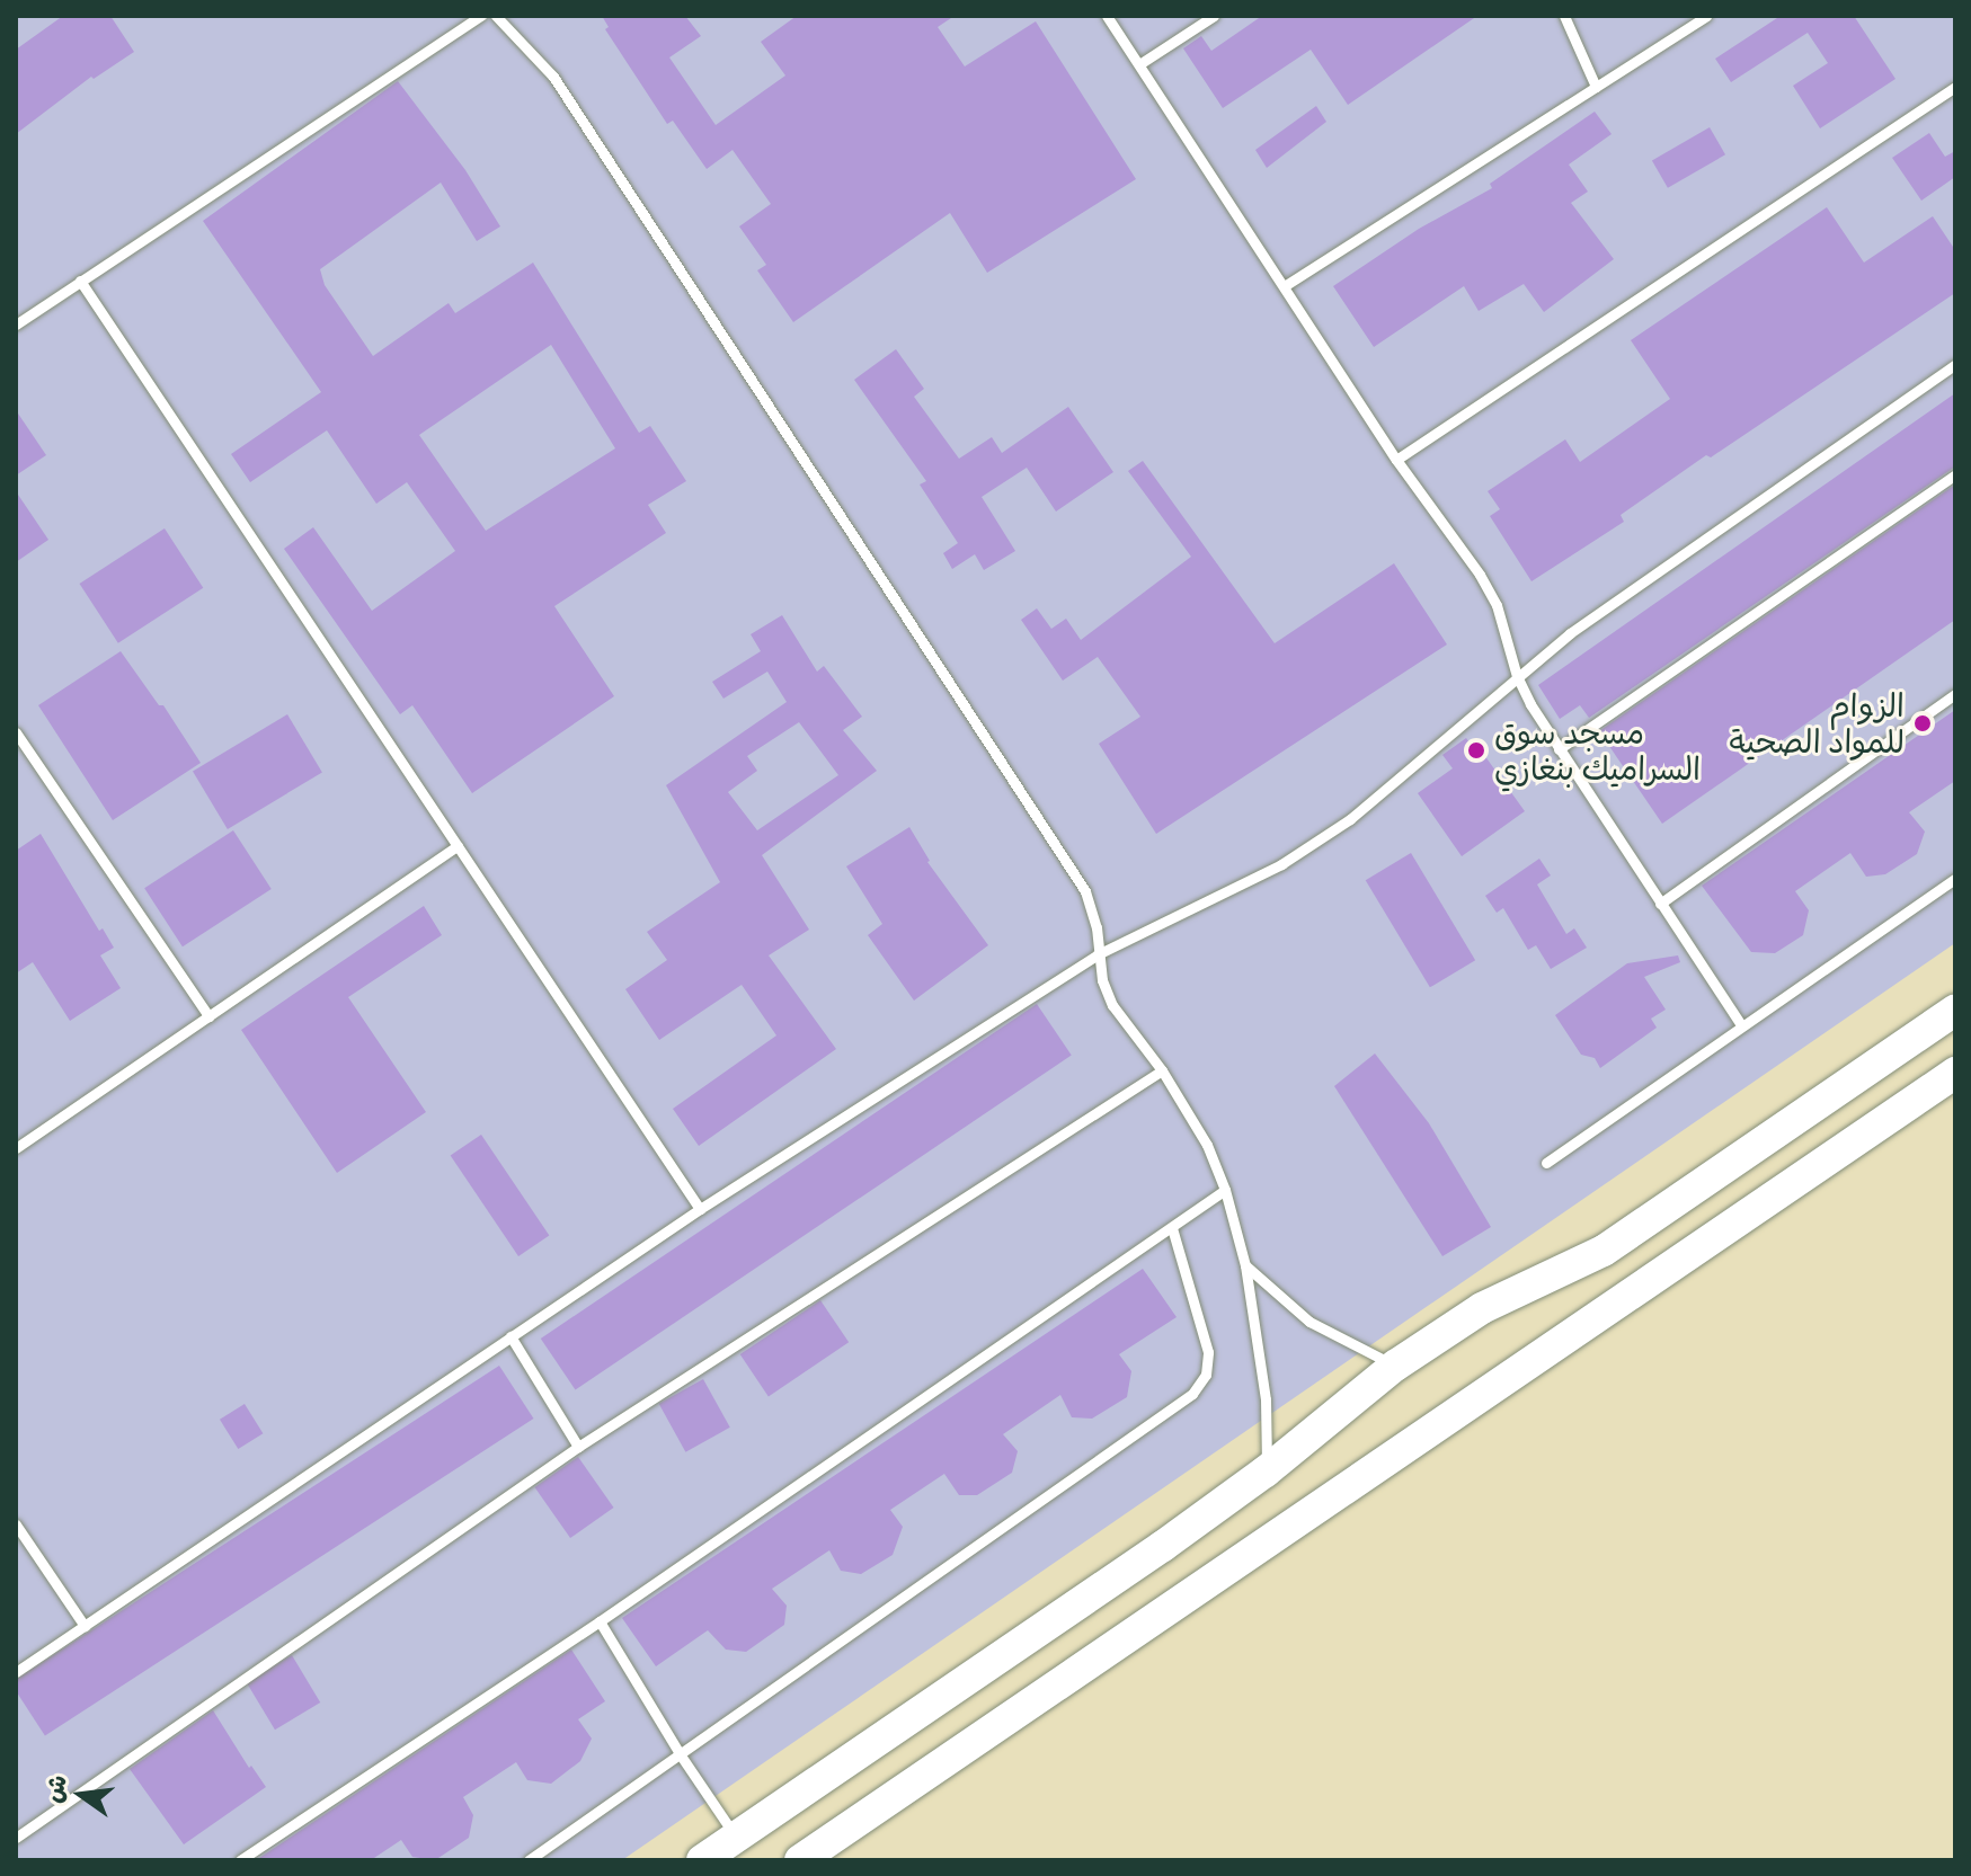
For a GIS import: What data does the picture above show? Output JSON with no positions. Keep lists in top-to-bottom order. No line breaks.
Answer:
{"places":["الزوام للمواد الصحية","مسجد سوق السراميك بنغازي"],"north":"left"}
